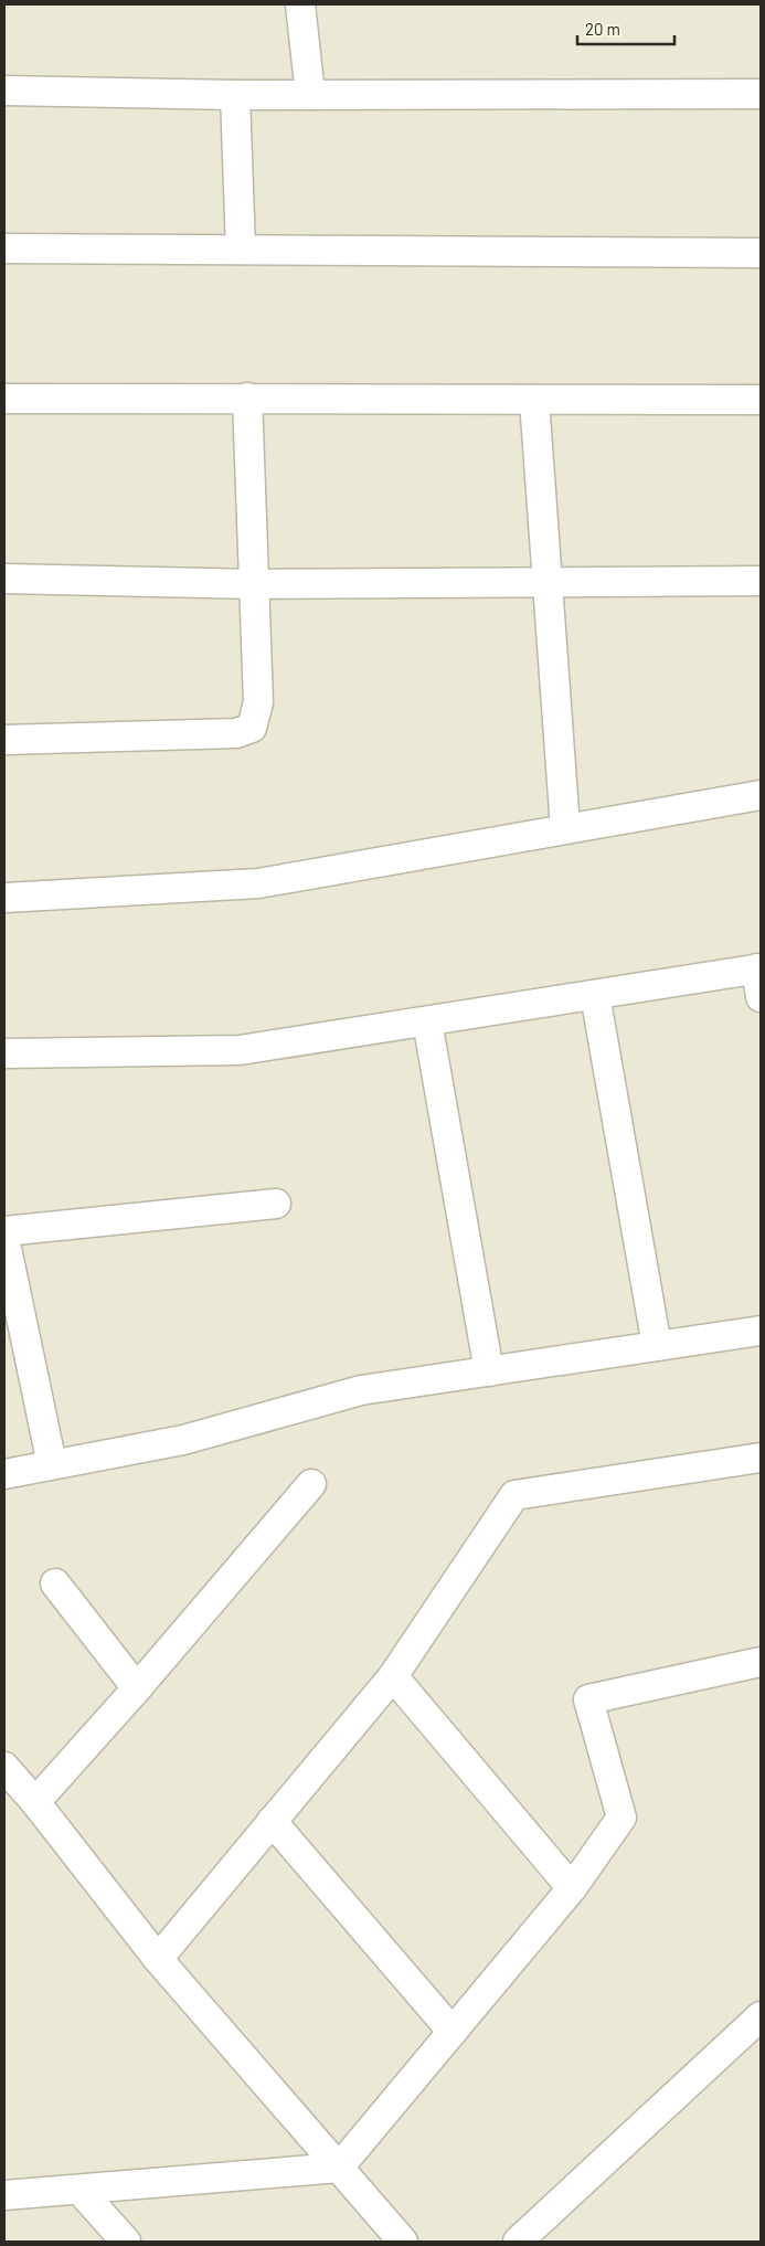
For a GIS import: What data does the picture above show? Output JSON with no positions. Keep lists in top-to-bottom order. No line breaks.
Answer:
{"scale_bar":"20 m"}
